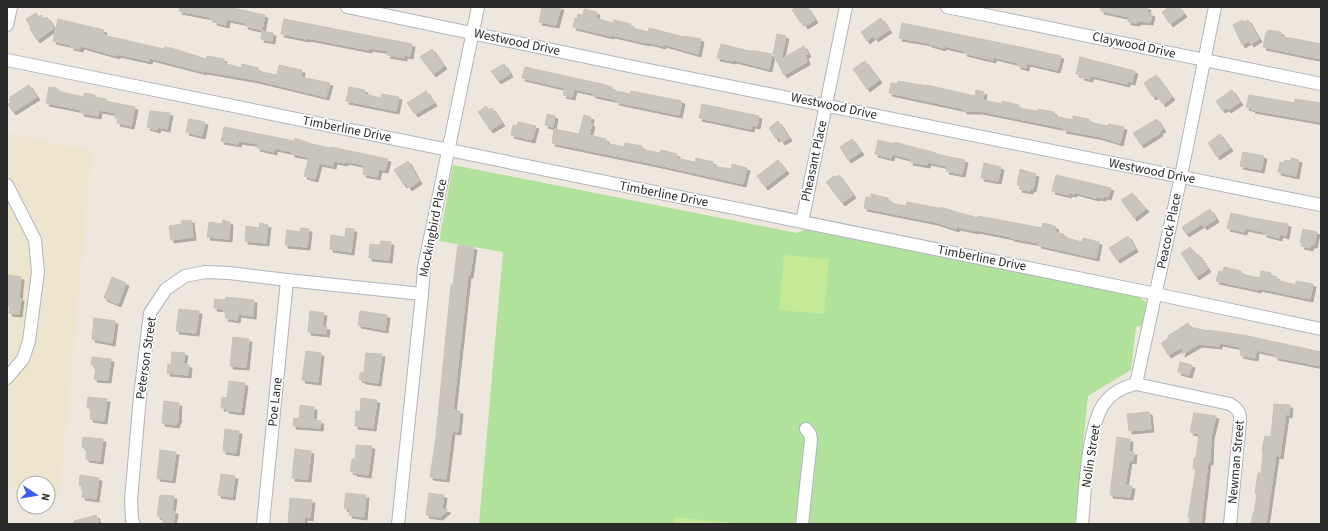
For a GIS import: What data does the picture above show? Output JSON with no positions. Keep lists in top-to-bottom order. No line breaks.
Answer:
{"streets":{"street":["Westwood Drive","Claywood Drive","Timberline Drive","Pheasant Place","Mockingbird Place","Peacock Place","Peterson Street","Poe Lane","Nolin Street","Newman Street"]},"crossings":[["Westwood Drive","Pheasant Place"],["Westwood Drive","Mockingbird Place"],["Westwood Drive","Peacock Place"],["Claywood Drive","Peacock Place"],["Timberline Drive","Pheasant Place"],["Timberline Drive","Mockingbird Place"],["Timberline Drive","Peacock Place"],["Mockingbird Place","Peterson Street"],["Peacock Place","Nolin Street"],["Peacock Place","Newman Street"],["Peterson Street","Poe Lane"],["Nolin Street","Newman Street"]],"north":"right"}
